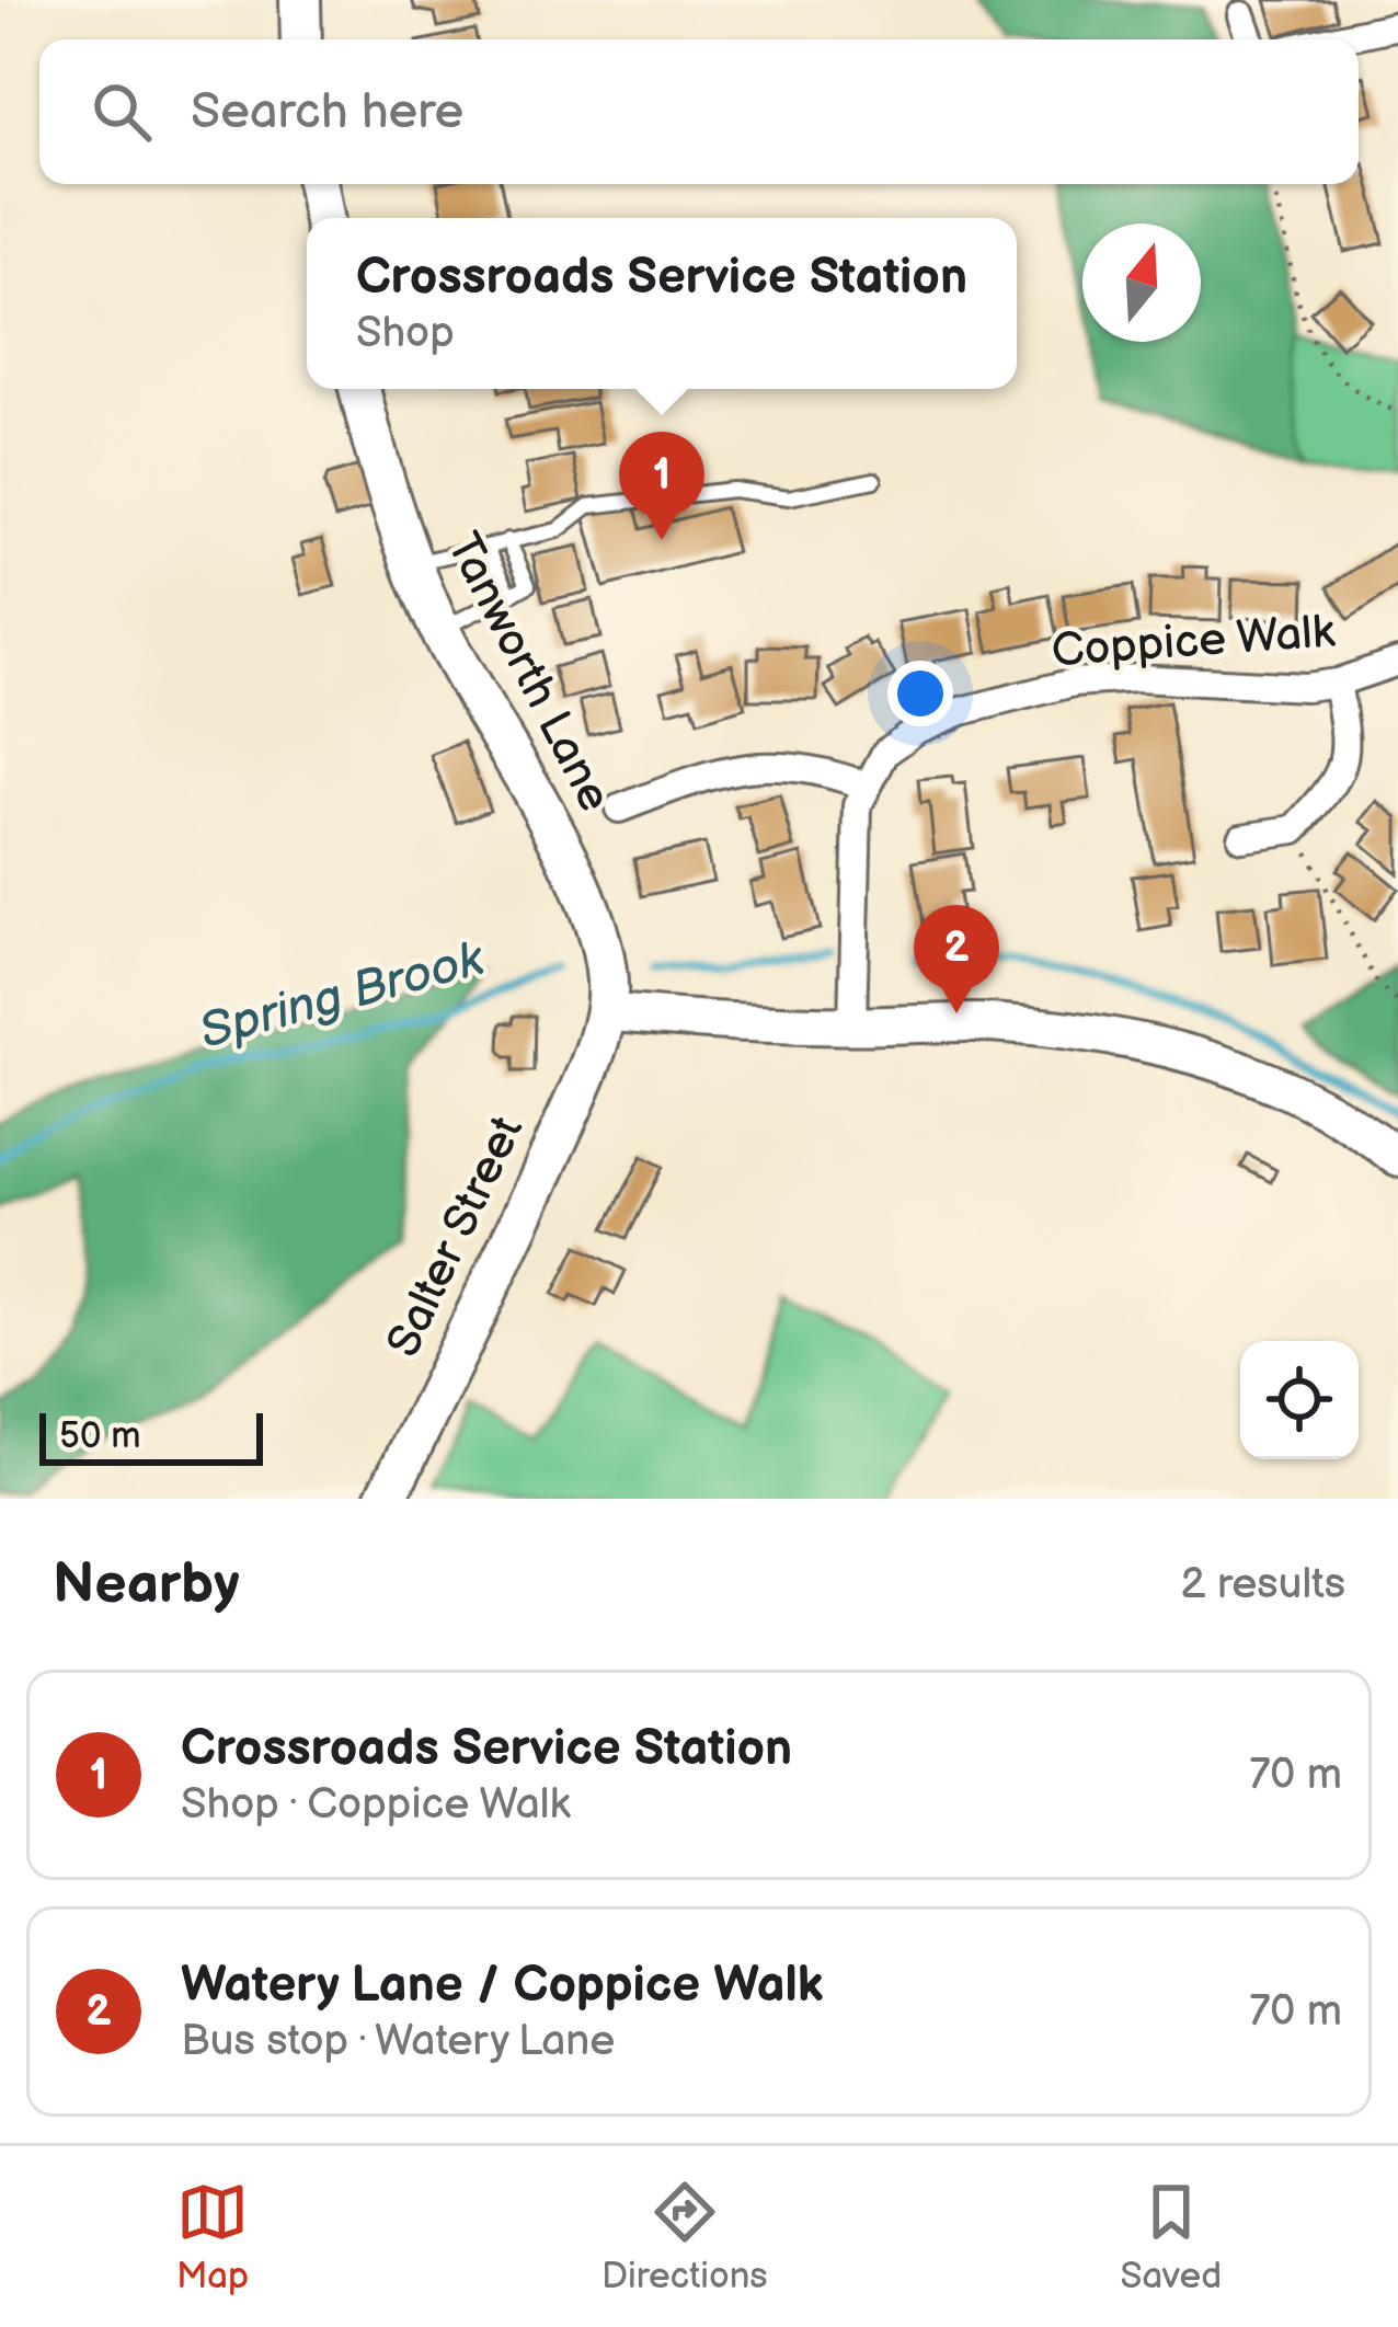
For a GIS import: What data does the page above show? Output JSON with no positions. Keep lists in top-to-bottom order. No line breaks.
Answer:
{"streets":{"main road":["Tanworth Lane","Salter Street"],"street":["Coppice Walk"]},"crossings":[["Tanworth Lane","Salter Street"]],"water":["Spring Brook"],"scale_bar":"50 m","north":"top","page":{"search":"Search here","popup":["Crossroads Service Station","Shop"],"pins":["1","2"],"scale":"50 m","heading":["Nearby","2 results"],"list":[{"mark":"1","name":"Crossroads Service Station","note":"Shop · Coppice Walk","value":"70 m"},{"mark":"2","name":"Watery Lane / Coppice Walk","note":"Bus stop · Watery Lane","value":"70 m"}],"nav":["Map","Directions","Saved"]}}
